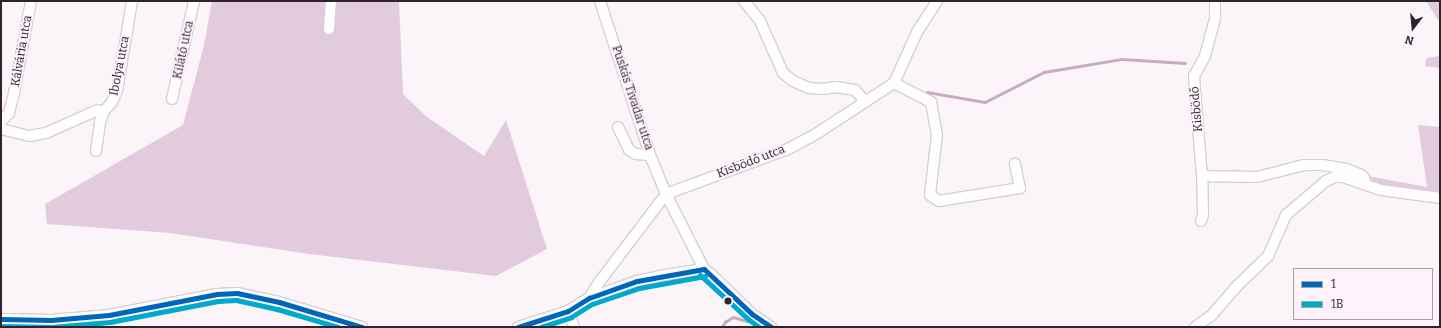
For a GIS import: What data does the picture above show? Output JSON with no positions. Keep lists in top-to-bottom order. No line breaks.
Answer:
{"streets":{"street":["Kilátó utca","Kálvária utca","Ibolya utca","Puskás Tivadar utca","Kisbödő","Kisbödő utca"]},"crossings":[["Puskás Tivadar utca","Kisbödő utca"]],"lines":["transit line 1","transit line 1B"],"legend":["1","1B"],"north":"bottom"}
